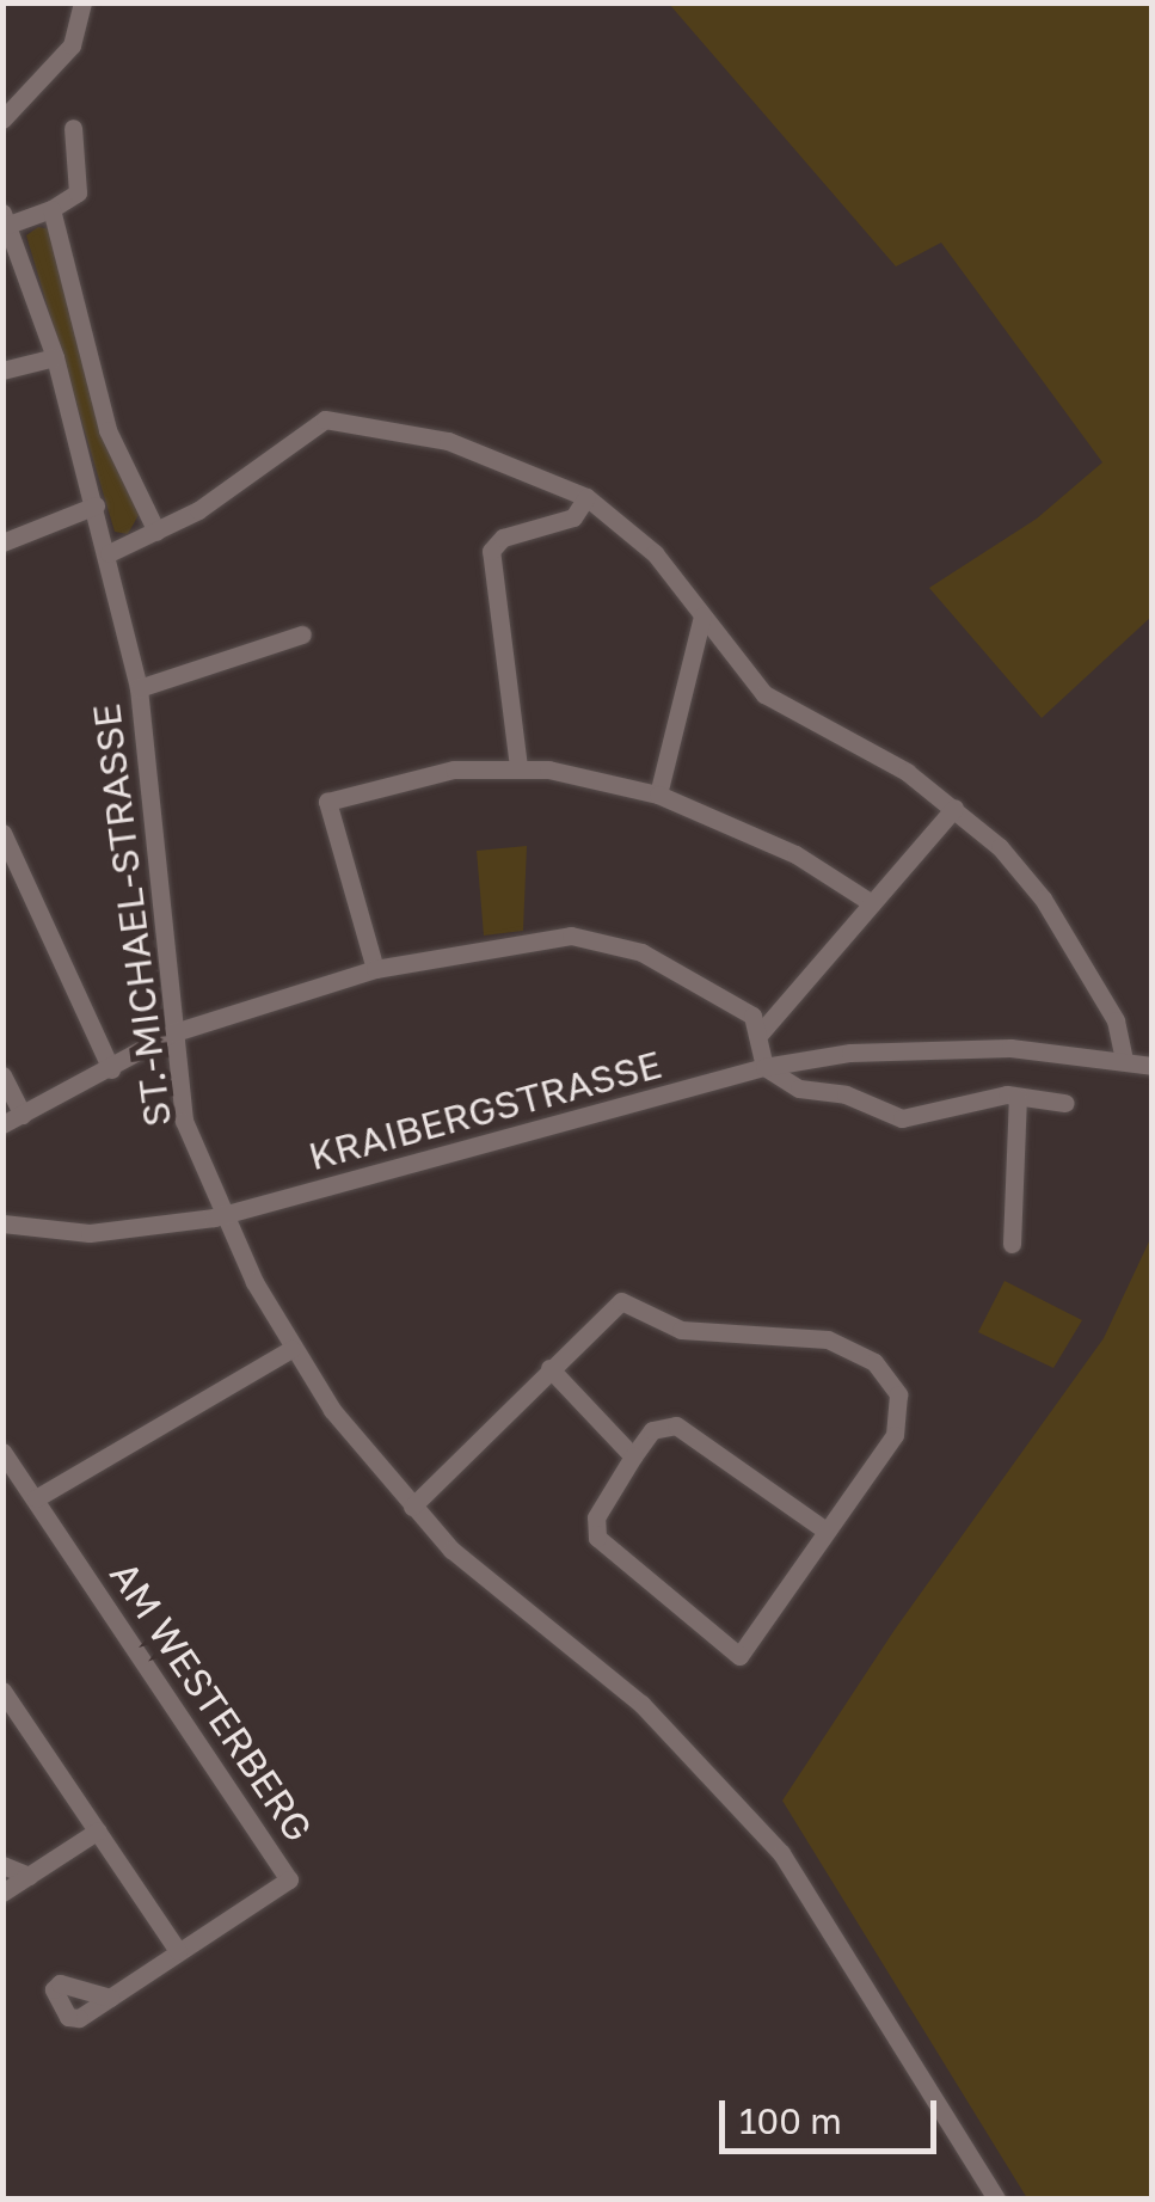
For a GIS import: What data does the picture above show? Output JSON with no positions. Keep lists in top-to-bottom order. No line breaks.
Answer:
{"streets":{"street":["ST.-MICHAEL-STRASSE","KRAIBERGSTRASSE","AM WESTERBERG"]},"crossings":[["ST.-MICHAEL-STRASSE","KRAIBERGSTRASSE"]],"scale_bar":"100 m"}
